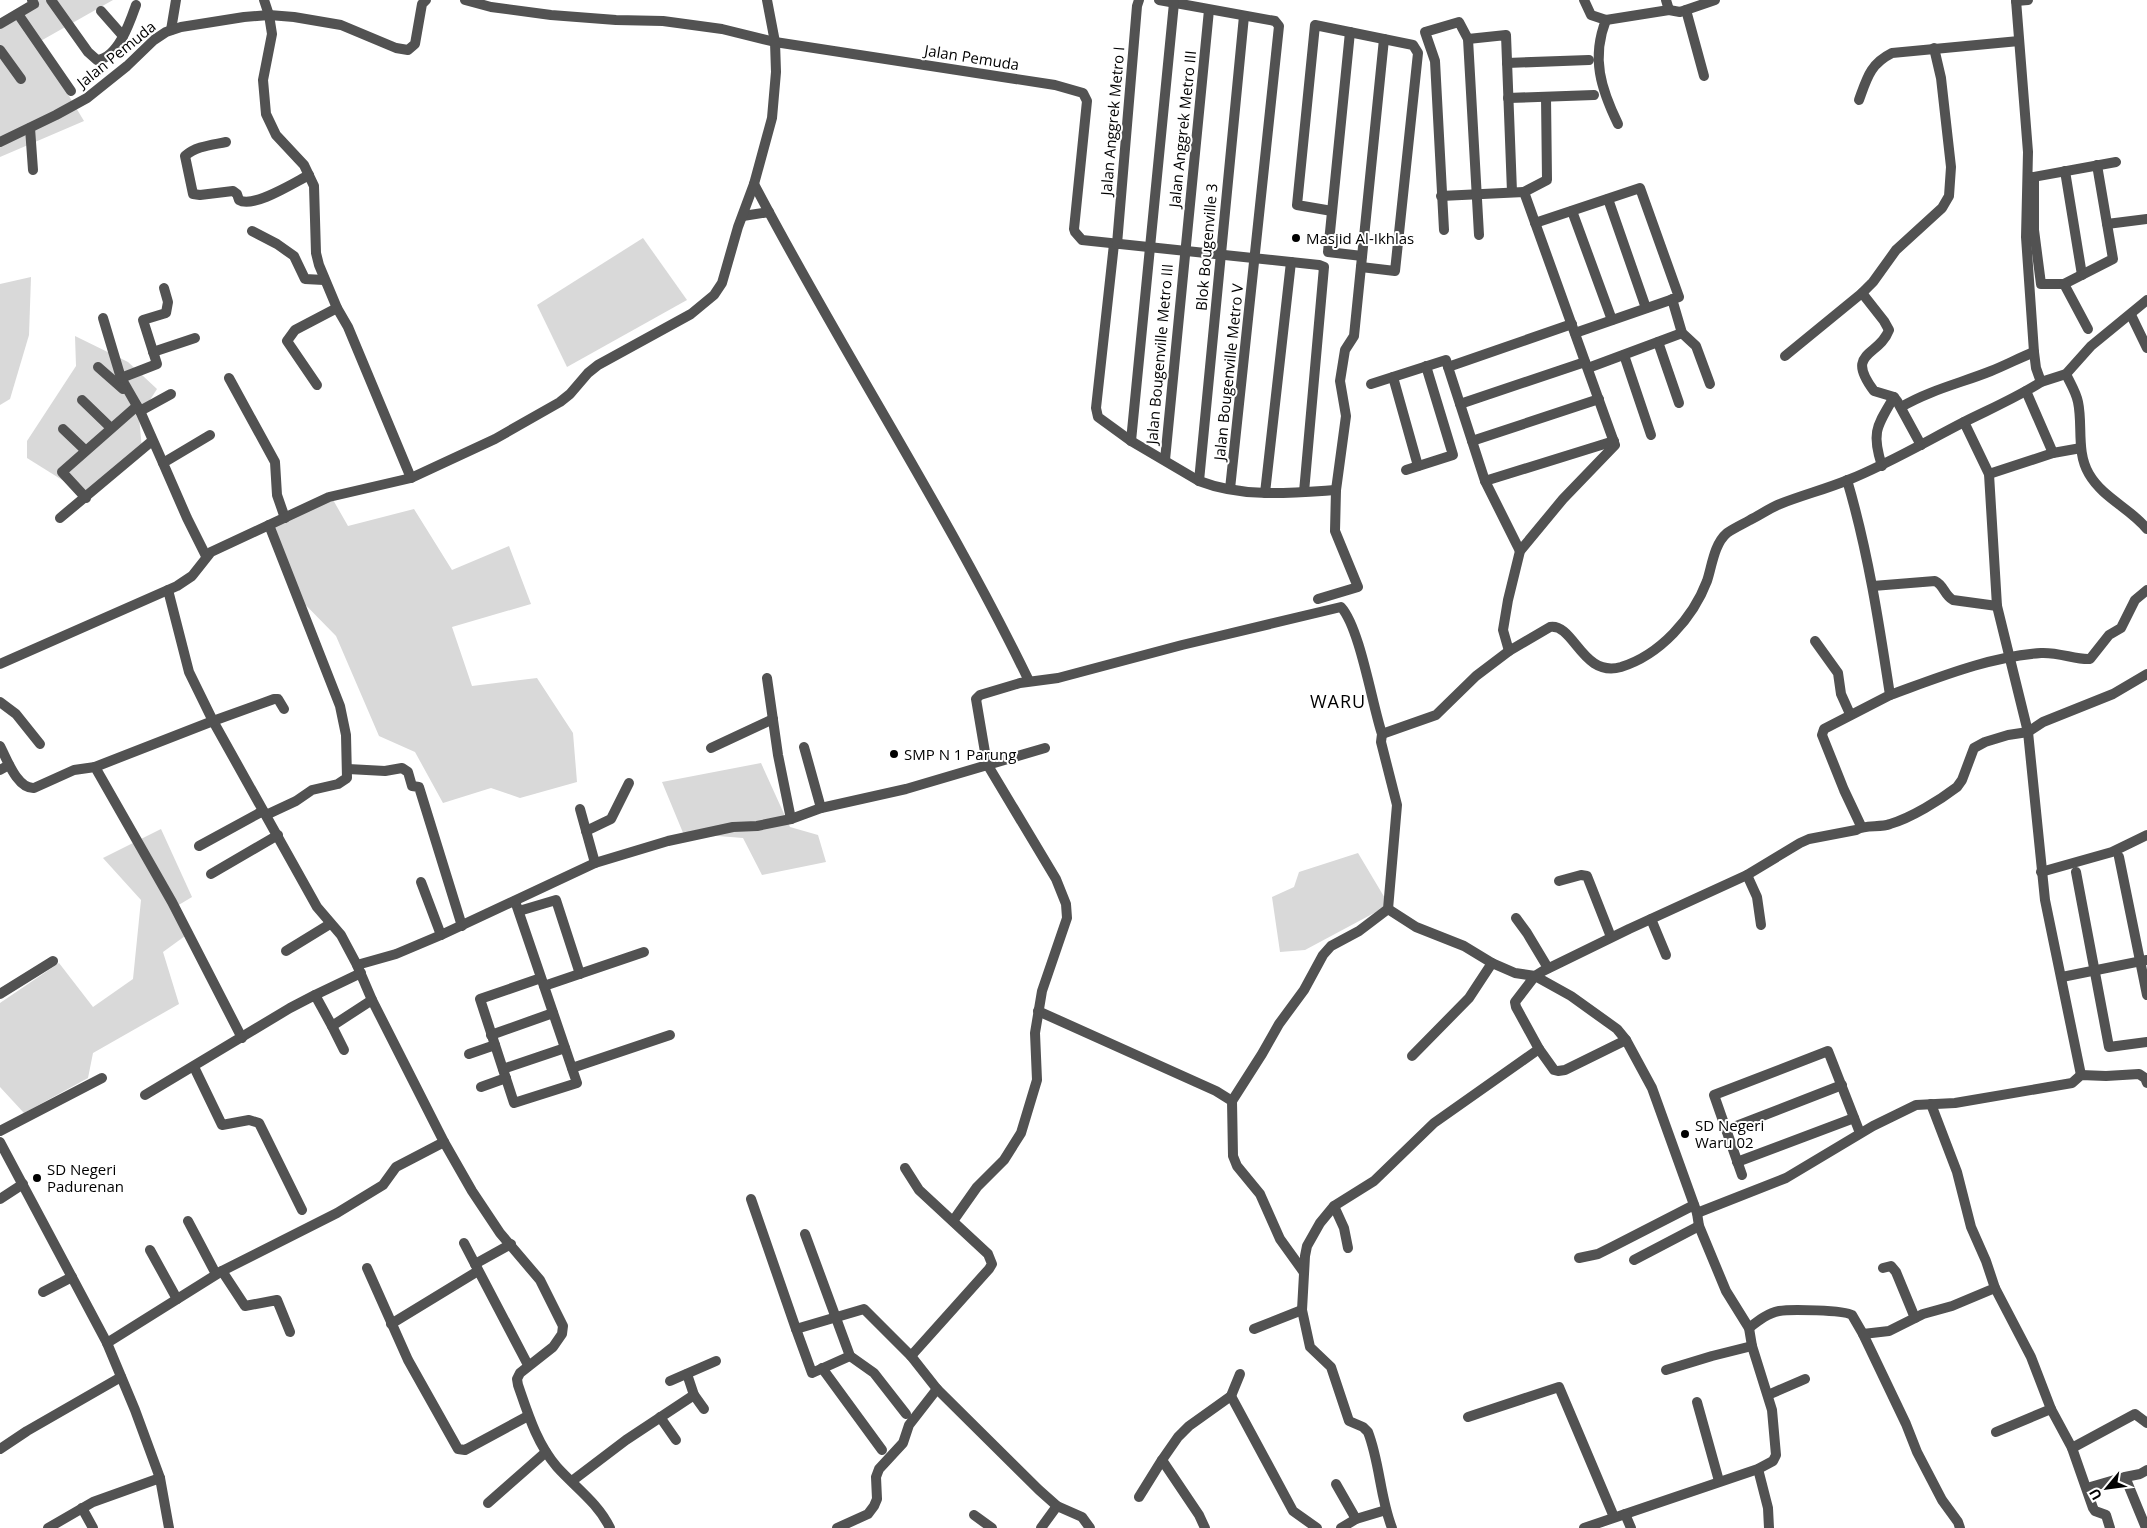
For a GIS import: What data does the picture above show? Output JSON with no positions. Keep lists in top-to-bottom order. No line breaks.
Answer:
{"streets":{"street":["Jalan Pemuda","Jalan Anggrek Metro I","Jalan Anggrek Metro III","Blok Bougenville 3","Jalan Bougenville Metro III","Jalan Bougenville Metro V"]},"crossings":[["Jalan Pemuda","Jalan Anggrek Metro I"],["Jalan Pemuda","Jalan Anggrek Metro III"],["Jalan Pemuda","Blok Bougenville 3"],["Jalan Pemuda","Jalan Bougenville Metro III"],["Jalan Pemuda","Jalan Bougenville Metro V"],["Jalan Anggrek Metro III","Jalan Bougenville Metro III"],["Blok Bougenville 3","Jalan Bougenville Metro V"]],"districts":["WARU"],"places":["Masjid Al-Ikhlas","SMP N 1 Parung","SD Negeri Waru 02","SD Negeri Padurenan"],"north":"bottom left"}
